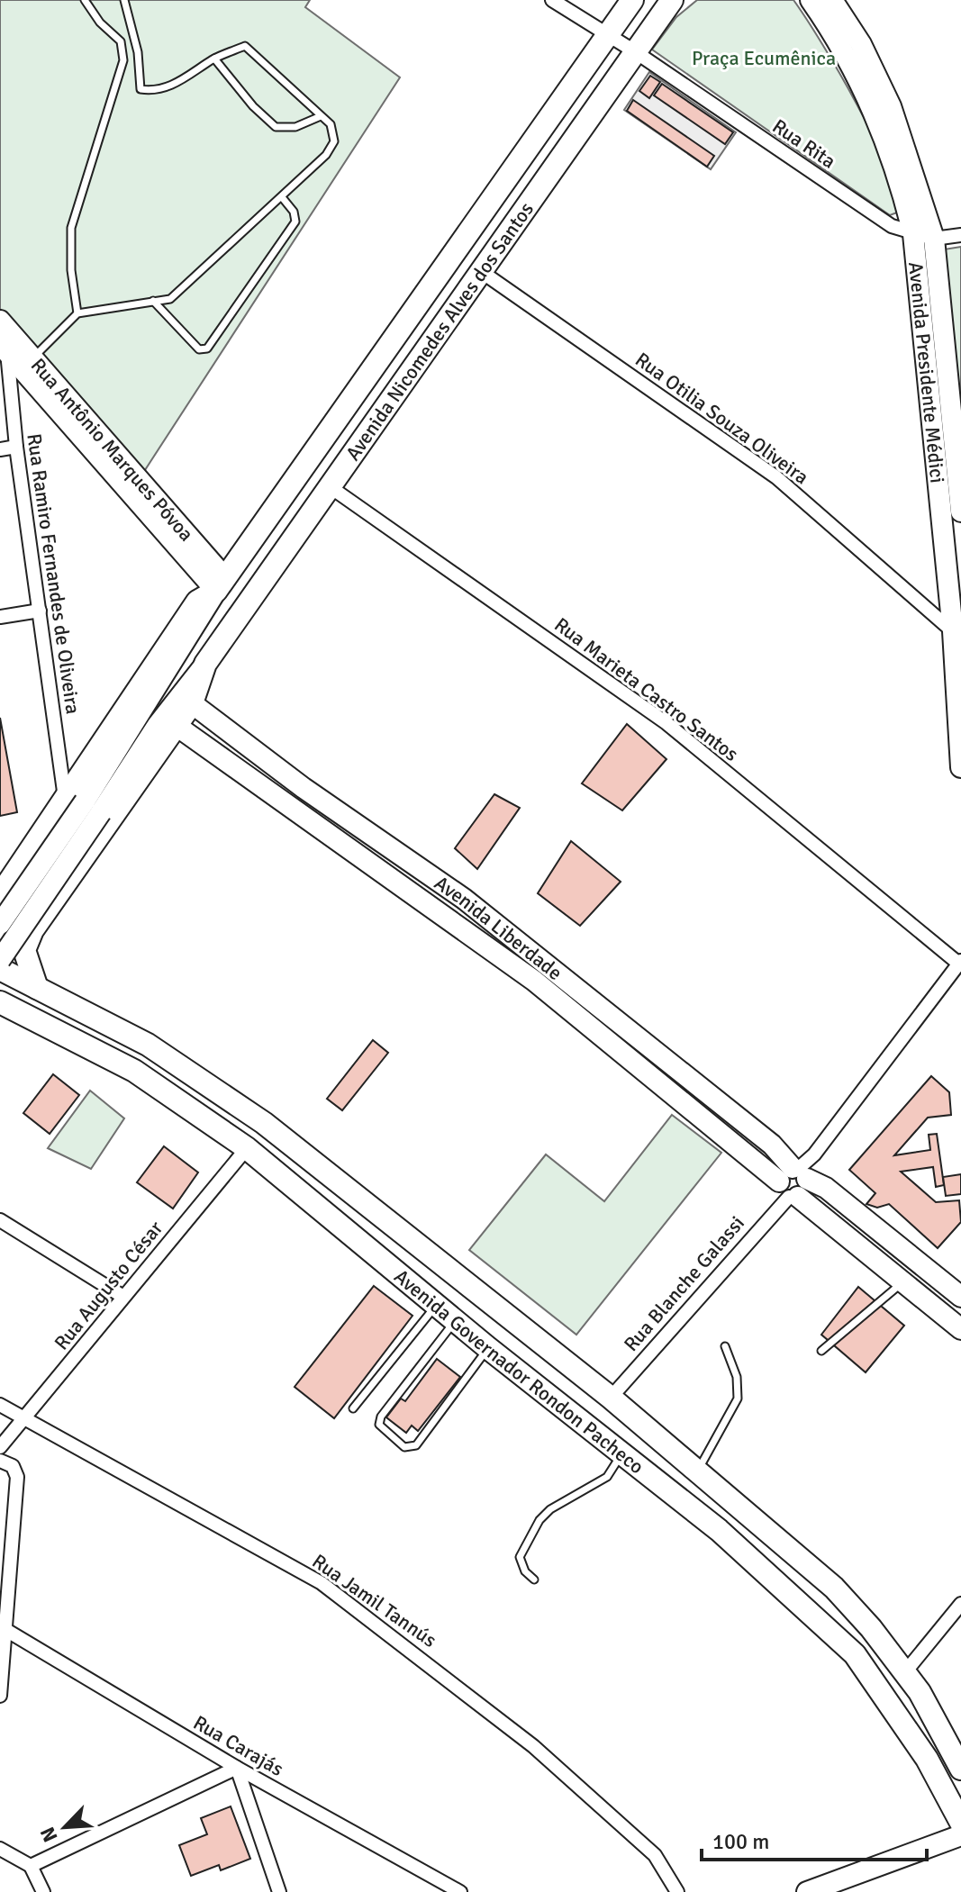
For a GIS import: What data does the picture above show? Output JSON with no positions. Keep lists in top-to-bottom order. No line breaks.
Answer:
{"streets":{"main road":["Avenida Nicomedes Alves dos Santos","Avenida Presidente Médici","Rua Antônio Marques Póvoa","Avenida Liberdade","Avenida Governador Rondon Pacheco"],"street":["Rua Rita","Rua Otilia Souza Oliveira","Rua Ramiro Fernandes de Oliveira","Rua Marieta Castro Santos","Rua Blanche Galassi","Rua Augusto César","Rua Jamil Tannús","Rua Carajás"]},"crossings":[["Rua Rita","Avenida Nicomedes Alves dos Santos"],["Rua Rita","Avenida Presidente Médici"],["Avenida Nicomedes Alves dos Santos","Rua Otilia Souza Oliveira"],["Avenida Nicomedes Alves dos Santos","Rua Antônio Marques Póvoa"],["Avenida Nicomedes Alves dos Santos","Rua Ramiro Fernandes de Oliveira"],["Avenida Nicomedes Alves dos Santos","Rua Marieta Castro Santos"],["Avenida Nicomedes Alves dos Santos","Avenida Liberdade"],["Avenida Nicomedes Alves dos Santos","Avenida Governador Rondon Pacheco"],["Avenida Presidente Médici","Rua Otilia Souza Oliveira"],["Rua Antônio Marques Póvoa","Rua Ramiro Fernandes de Oliveira"],["Rua Marieta Castro Santos","Rua Blanche Galassi"],["Avenida Liberdade","Rua Blanche Galassi"],["Rua Blanche Galassi","Avenida Governador Rondon Pacheco"],["Rua Augusto César","Avenida Governador Rondon Pacheco"],["Rua Augusto César","Rua Jamil Tannús"]],"parks":["Praça Ecumênica"],"scale_bar":"100 m","north":"bottom left"}
